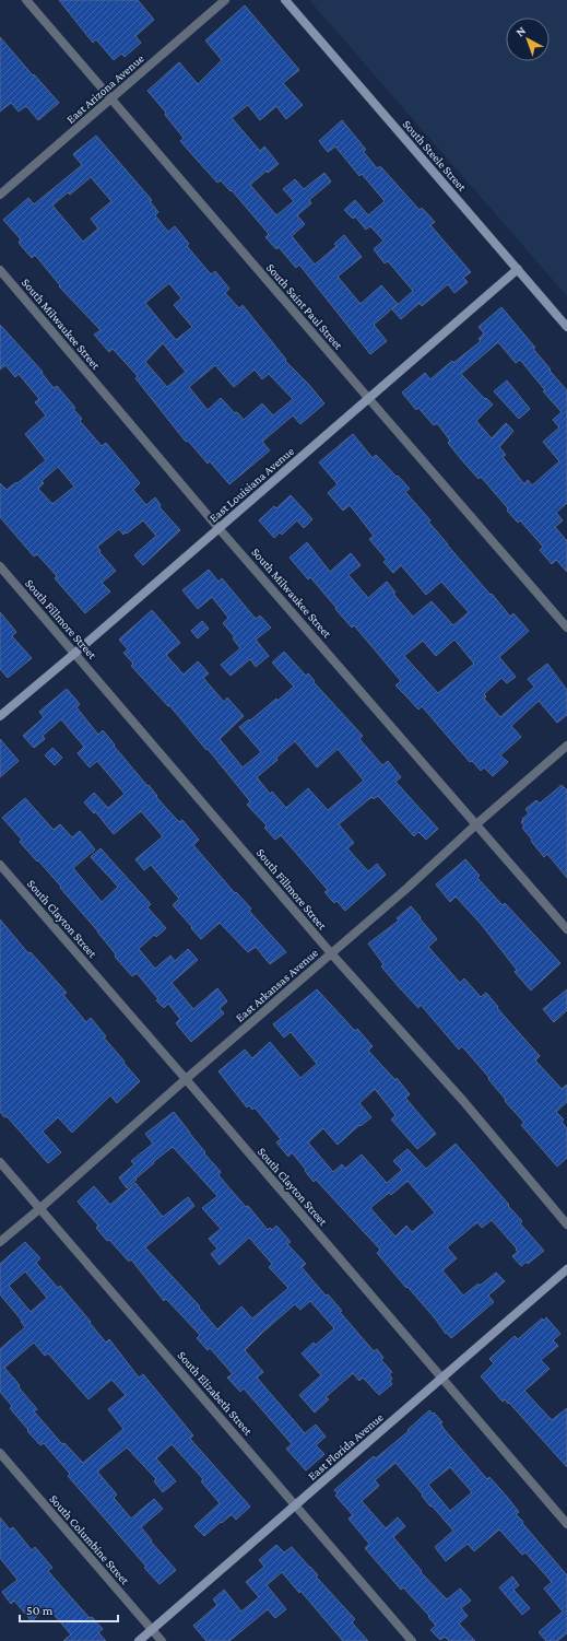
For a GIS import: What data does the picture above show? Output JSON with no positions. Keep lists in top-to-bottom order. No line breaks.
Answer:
{"streets":{"street":["East Arizona Avenue","South Steele Street","South Saint Paul Street","South Milwaukee Street","East Louisiana Avenue","South Fillmore Street","South Clayton Street","East Arkansas Avenue","South Elizabeth Street","East Florida Avenue","South Columbine Street"]},"crossings":[["East Arizona Avenue","South Saint Paul Street"],["South Steele Street","East Louisiana Avenue"],["South Saint Paul Street","East Louisiana Avenue"],["South Milwaukee Street","East Louisiana Avenue"],["South Milwaukee Street","East Arkansas Avenue"],["East Louisiana Avenue","South Fillmore Street"],["South Fillmore Street","East Arkansas Avenue"],["South Clayton Street","East Arkansas Avenue"],["South Clayton Street","East Florida Avenue"],["East Arkansas Avenue","South Elizabeth Street"],["South Elizabeth Street","East Florida Avenue"],["East Florida Avenue","South Columbine Street"]],"scale_bar":"50 m","north":"top left"}
